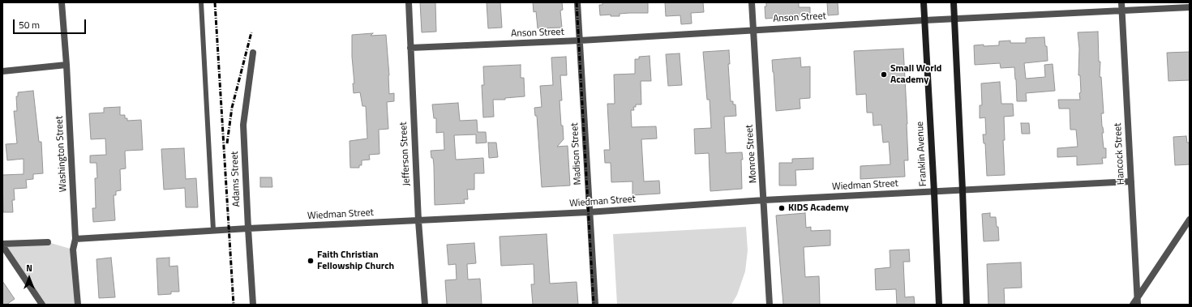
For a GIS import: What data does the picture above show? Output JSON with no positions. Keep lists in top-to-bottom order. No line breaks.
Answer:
{"streets":{"main road":["Franklin Avenue"],"street":["Anson Street","Washington Street","Jefferson Street","Madison Street","Monroe Street","Hancock Street","Adams Street","Wiedman Street"]},"crossings":[["Anson Street","Jefferson Street"],["Anson Street","Madison Street"],["Anson Street","Monroe Street"],["Anson Street","Franklin Avenue"],["Anson Street","Hancock Street"],["Washington Street","Wiedman Street"],["Jefferson Street","Wiedman Street"],["Madison Street","Wiedman Street"],["Monroe Street","Wiedman Street"],["Franklin Avenue","Wiedman Street"],["Hancock Street","Wiedman Street"],["Adams Street","Wiedman Street"]],"places":["Small World Academy","KIDS Academy","Faith Christian Fellowship Church"],"scale_bar":"50 m","north":"top"}
